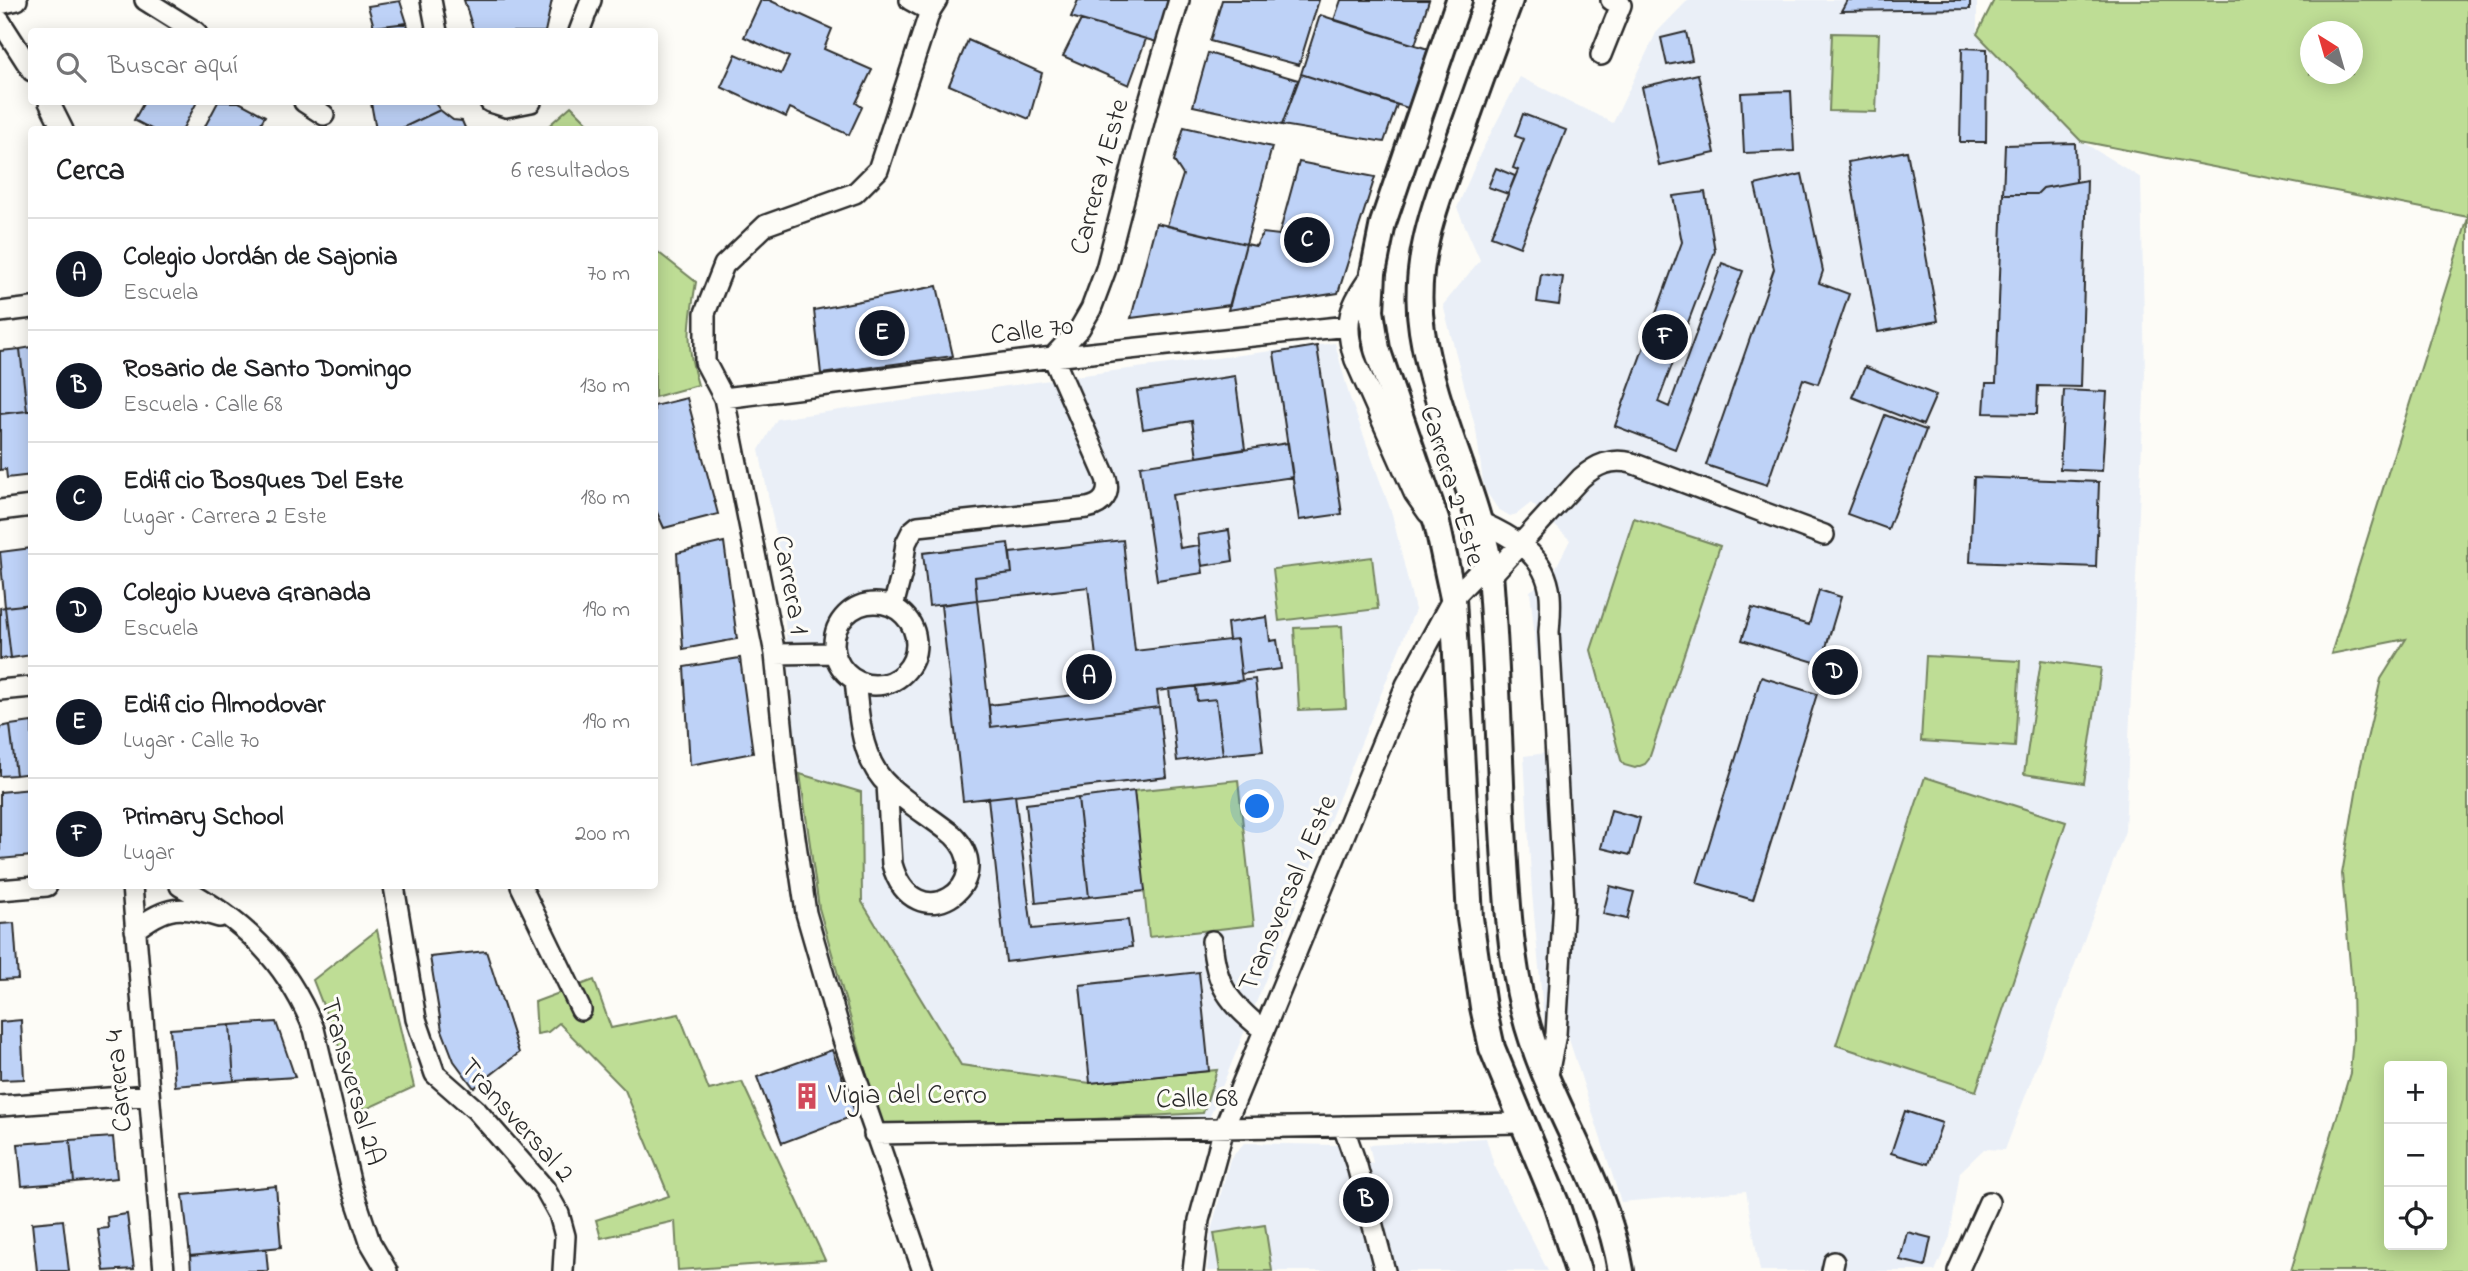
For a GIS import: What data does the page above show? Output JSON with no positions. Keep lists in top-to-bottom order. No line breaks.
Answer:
{"streets":{"main road":["Carrera 2 Este"],"street":["Carrera 1 Este","Calle 70","Carrera 1","Transversal 1 Este","Carrera 4","Transversal 2A","Calle 68","Transversal 2"]},"crossings":[["Carrera 1 Este","Calle 70"],["Calle 70","Carrera 1"],["Carrera 2 Este","Transversal 1 Este"],["Carrera 2 Este","Calle 68"],["Carrera 1","Calle 68"],["Transversal 1 Este","Calle 68"],["Carrera 4","Transversal 2A"]],"places":{"building":["Vigia del Cerro"]},"north":"top left","page":{"search":"Buscar aquí","heading":["Cerca","6 resultados"],"pins":["C","E","F","D","A","B"],"list":[{"mark":"A","name":"Colegio Jordán de Sajonia","note":"Escuela","value":"70 m"},{"mark":"B","name":"Rosario de Santo Domingo","note":"Escuela · Calle 68","value":"130 m"},{"mark":"C","name":"Edificio Bosques Del Este","note":"Lugar · Carrera 2 Este","value":"180 m"},{"mark":"D","name":"Colegio Nueva Granada","note":"Escuela","value":"190 m"},{"mark":"E","name":"Edificio Almodovar","note":"Lugar · Calle 70","value":"190 m"},{"mark":"F","name":"Primary School","note":"Lugar","value":"200 m"}],"map_buttons":["+","−"]}}
